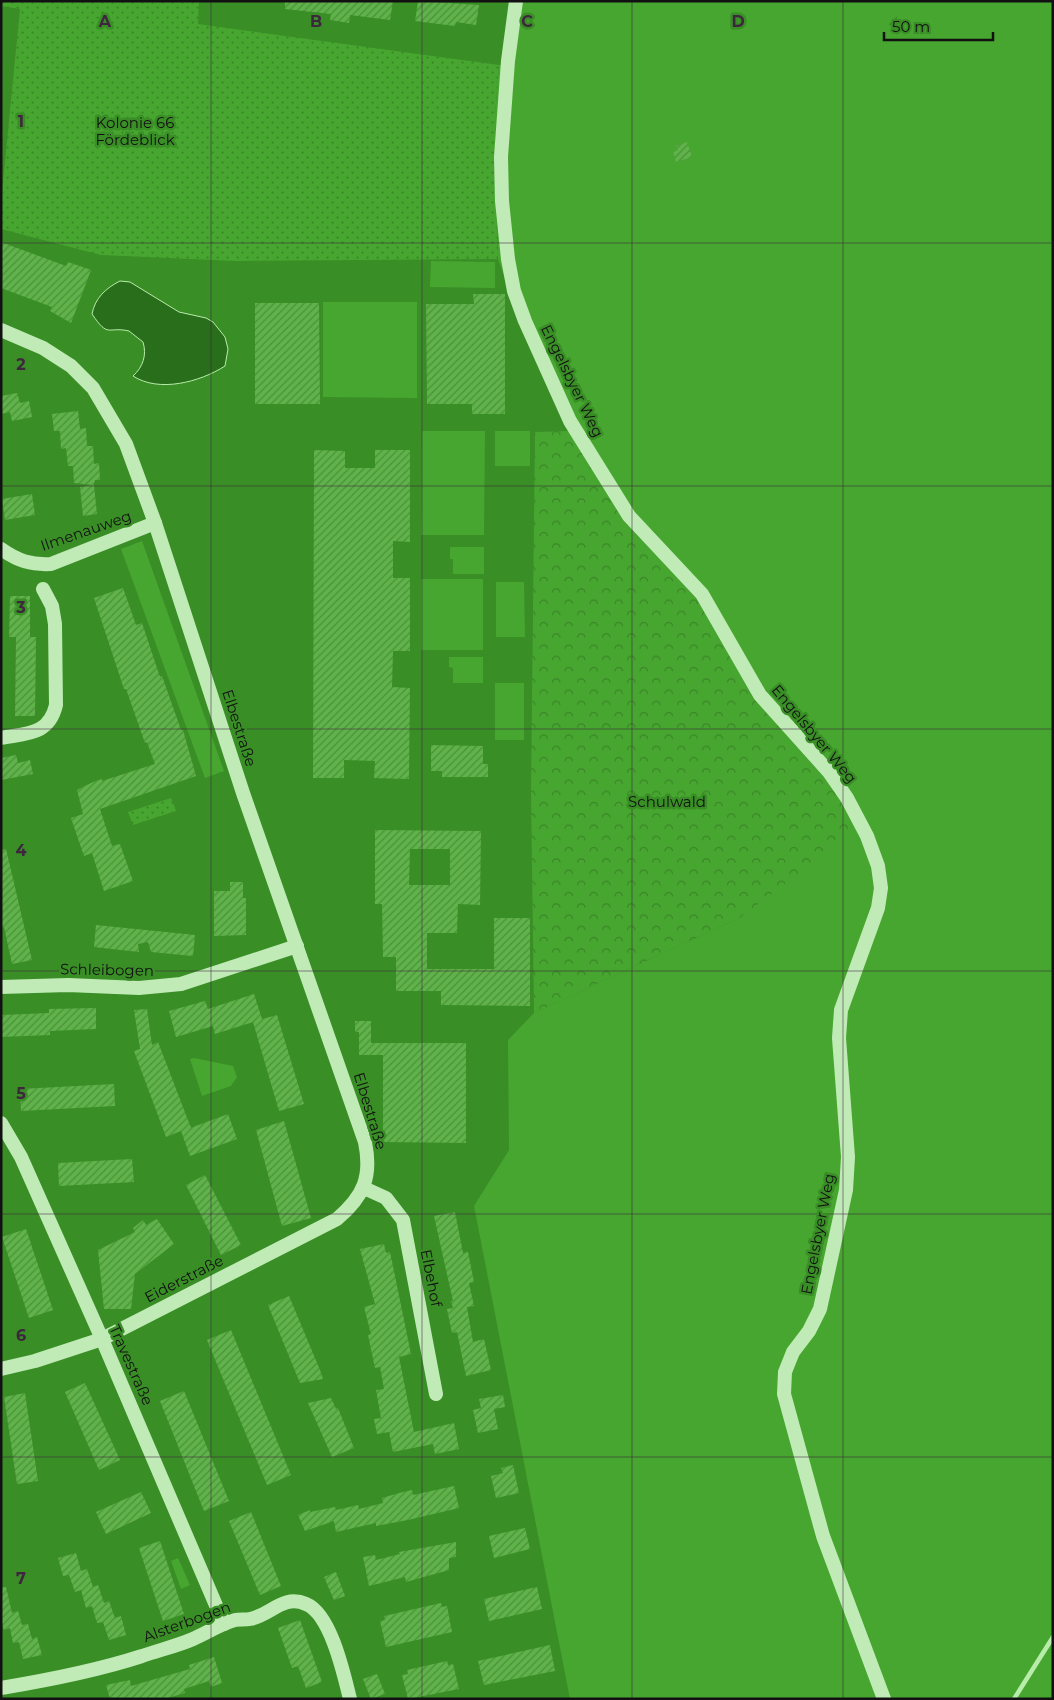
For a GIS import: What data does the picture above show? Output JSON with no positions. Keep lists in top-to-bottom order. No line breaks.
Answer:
{"streets":{"street":["Engelsbyer Weg","Ilmenauweg","Elbestraße","Schleibogen","Elbehof","Eiderstraße","Travestraße","Alsterbogen"]},"crossings":[["Ilmenauweg","Elbestraße"],["Elbestraße","Schleibogen"],["Elbestraße","Elbehof"],["Elbestraße","Eiderstraße"],["Elbehof","Eiderstraße"],["Eiderstraße","Travestraße"],["Travestraße","Alsterbogen"]],"parks":["Kolonie 66 Fördeblick","Schulwald"],"scale_bar":"50 m","grid":{"columns":["A","B","C","D"],"rows":["1","2","3","4","5","6","7"]}}
